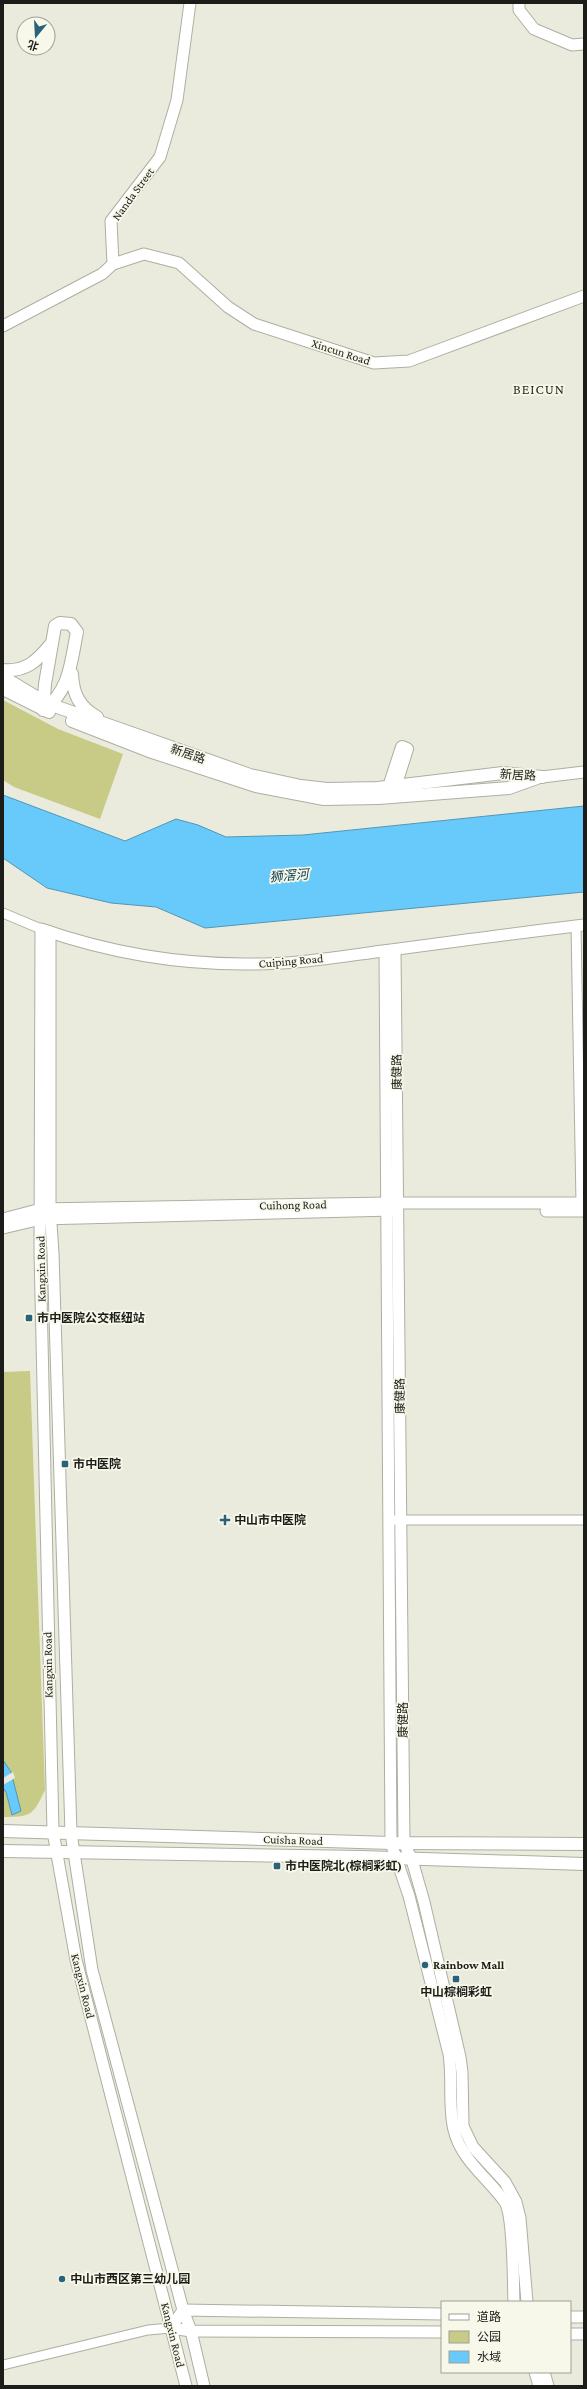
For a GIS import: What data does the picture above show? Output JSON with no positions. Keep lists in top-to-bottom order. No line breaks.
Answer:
{"streets":{"main road":["新居路","Cuisha Road"],"street":["Nanda Street","Xincun Road","Cuiping Road","康健路","Cuihong Road","Kangxin Road"]},"crossings":[["Nanda Street","Xincun Road"],["Cuiping Road","康健路"],["Cuiping Road","Kangxin Road"],["康健路","Cuihong Road"],["康健路","Cuisha Road"],["Cuihong Road","Kangxin Road"],["Kangxin Road","Cuisha Road"]],"districts":["BEICUN"],"water":["狮滘河"],"places":{"transit":["市中医院公交枢纽站","市中医院","市中医院北(棕榈彩虹)","中山棕榈彩虹"],"health":["中山市中医院"],"other":["Rainbow Mall","中山市西区第三幼儿园"]},"legend":["道路","公园","水域"],"north":"bottom"}
